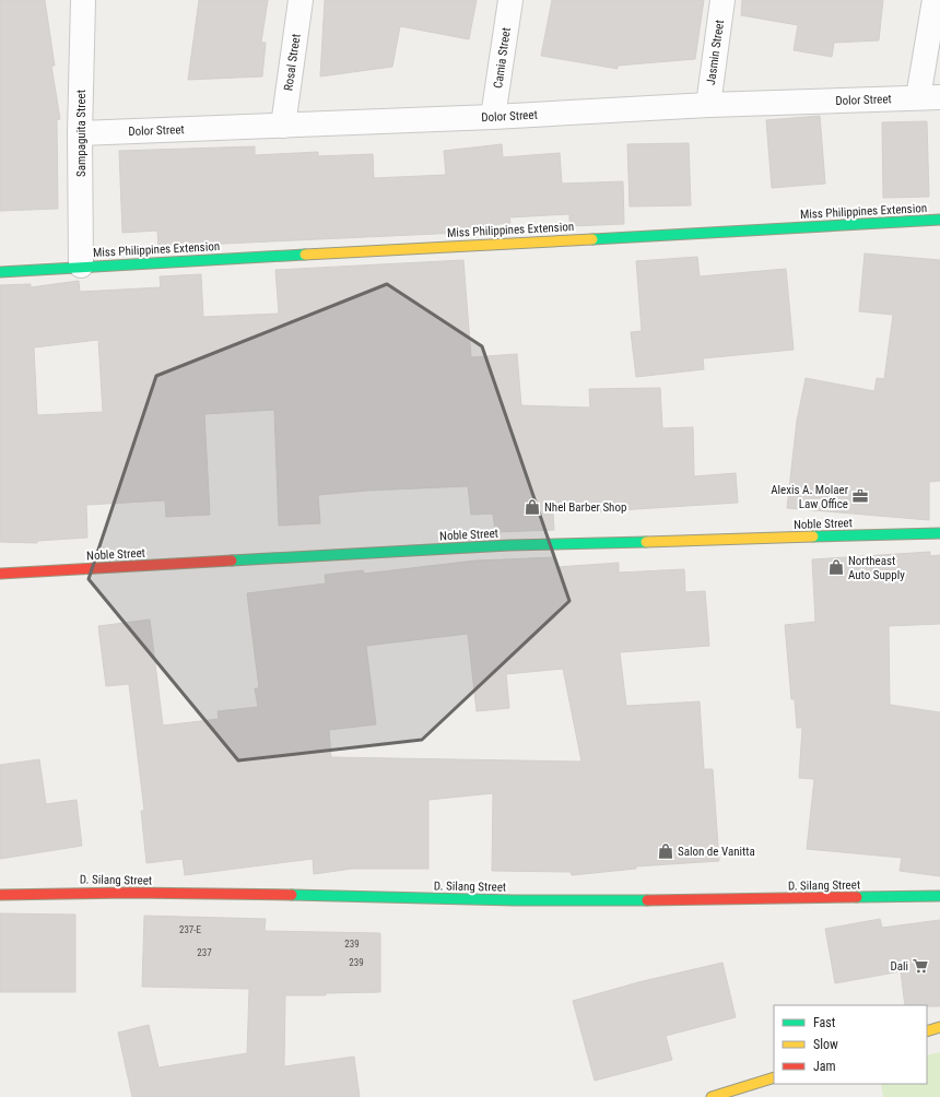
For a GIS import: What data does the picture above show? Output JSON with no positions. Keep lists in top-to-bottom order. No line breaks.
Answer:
{"streets":{"street":["Jasmin Street","Camia Street","Rosal Street","Dolor Street","Sampaguita Street","Miss Philippines Extension","Noble Street","D. Silang Street"]},"crossings":[["Jasmin Street","Dolor Street"],["Camia Street","Dolor Street"],["Rosal Street","Dolor Street"],["Dolor Street","Sampaguita Street"],["Sampaguita Street","Miss Philippines Extension"]],"places":{"office":["Alexis A. Molaer Law Office"],"shop":["Nhel Barber Shop","Northeast Auto Supply","Salon de Vanitta"],"supermarket":["Dali"]},"house_numbers":["237-E","239","237","239"],"legend":["Fast","Slow","Jam"]}
